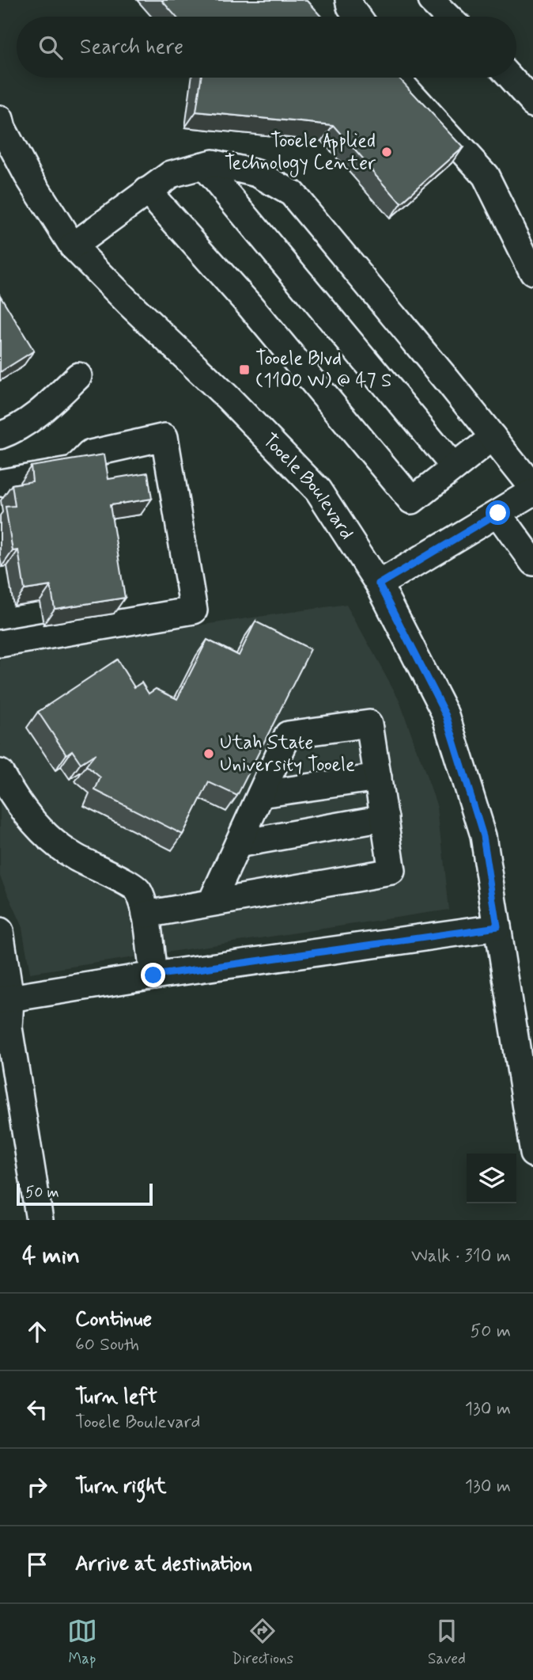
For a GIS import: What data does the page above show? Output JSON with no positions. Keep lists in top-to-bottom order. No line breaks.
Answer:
{"streets":{"street":["Tooele Boulevard"]},"places":{"other":["Tooele Applied Technology Center","Utah State University Tooele"],"transit":["Tooele Blvd (1100 W) @ 47 S"]},"scale_bar":"50 m","page":{"search":"Search here","scale":"50 m","heading":["4 min","Walk · 310 m"],"list":[["Continue","60 South","50 m"],["Turn left","Tooele Boulevard","130 m"],["Turn right","130 m"],"Arrive at destination"],"nav":["Map","Directions","Saved"]}}
